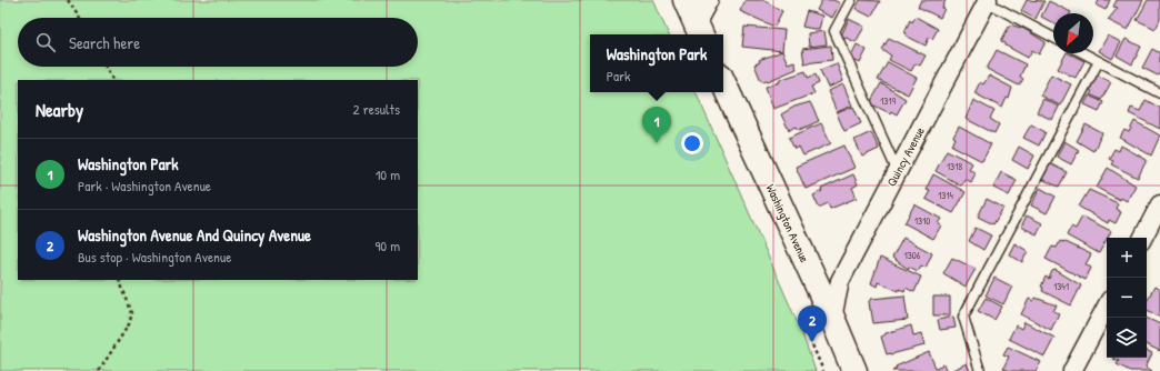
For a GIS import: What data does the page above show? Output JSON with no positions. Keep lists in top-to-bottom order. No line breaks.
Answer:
{"streets":{"main road":["Washington Avenue"],"street":["Quincy Avenue"]},"crossings":[["Quincy Avenue","Washington Avenue"]],"house_numbers":["1319","1318","1314","1310","1306","1341"],"north":"bottom left","page":{"search":"Search here","popup":["Washington Park","Park"],"heading":["Nearby","2 results"],"pins":["1","2"],"list":[{"mark":"1","name":"Washington Park","note":"Park · Washington Avenue","value":"10 m"},{"mark":"2","name":"Washington Avenue And Quincy Avenue","note":"Bus stop · Washington Avenue","value":"90 m"}],"map_buttons":["+","−"]}}
